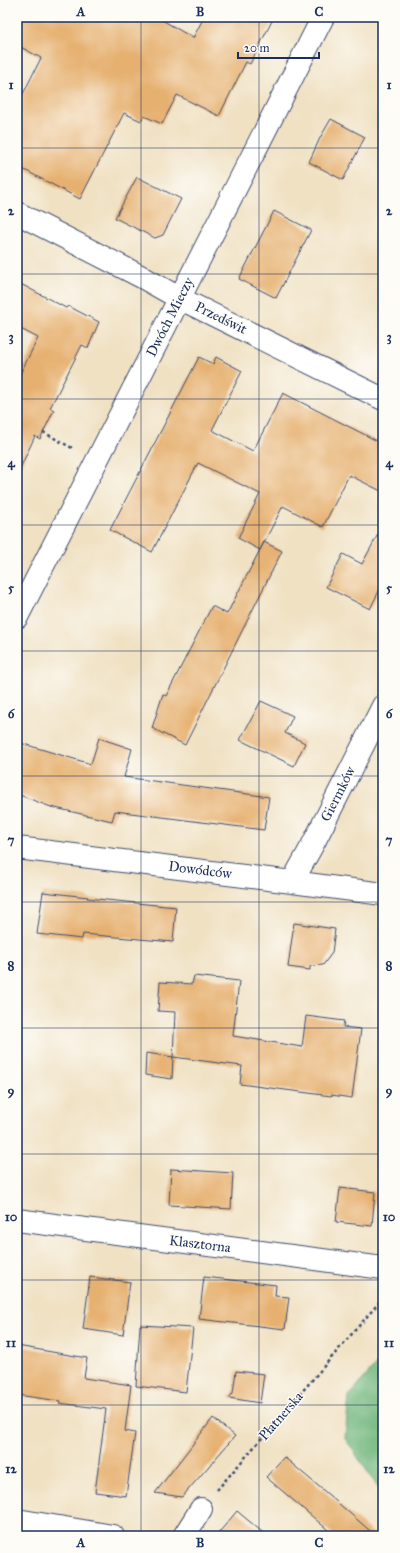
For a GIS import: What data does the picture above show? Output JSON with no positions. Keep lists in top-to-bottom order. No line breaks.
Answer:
{"streets":{"street":["Dwóch Mieczy","Przedświt","Giermków","Dowódców","Klasztorna"],"path":["Płatnerska"]},"crossings":[["Dwóch Mieczy","Przedświt"],["Giermków","Dowódców"]],"scale_bar":"20 m","grid":{"columns":["A","B","C"],"rows":["1","2","3","4","5","6","7","8","9","10","11","12"]}}
